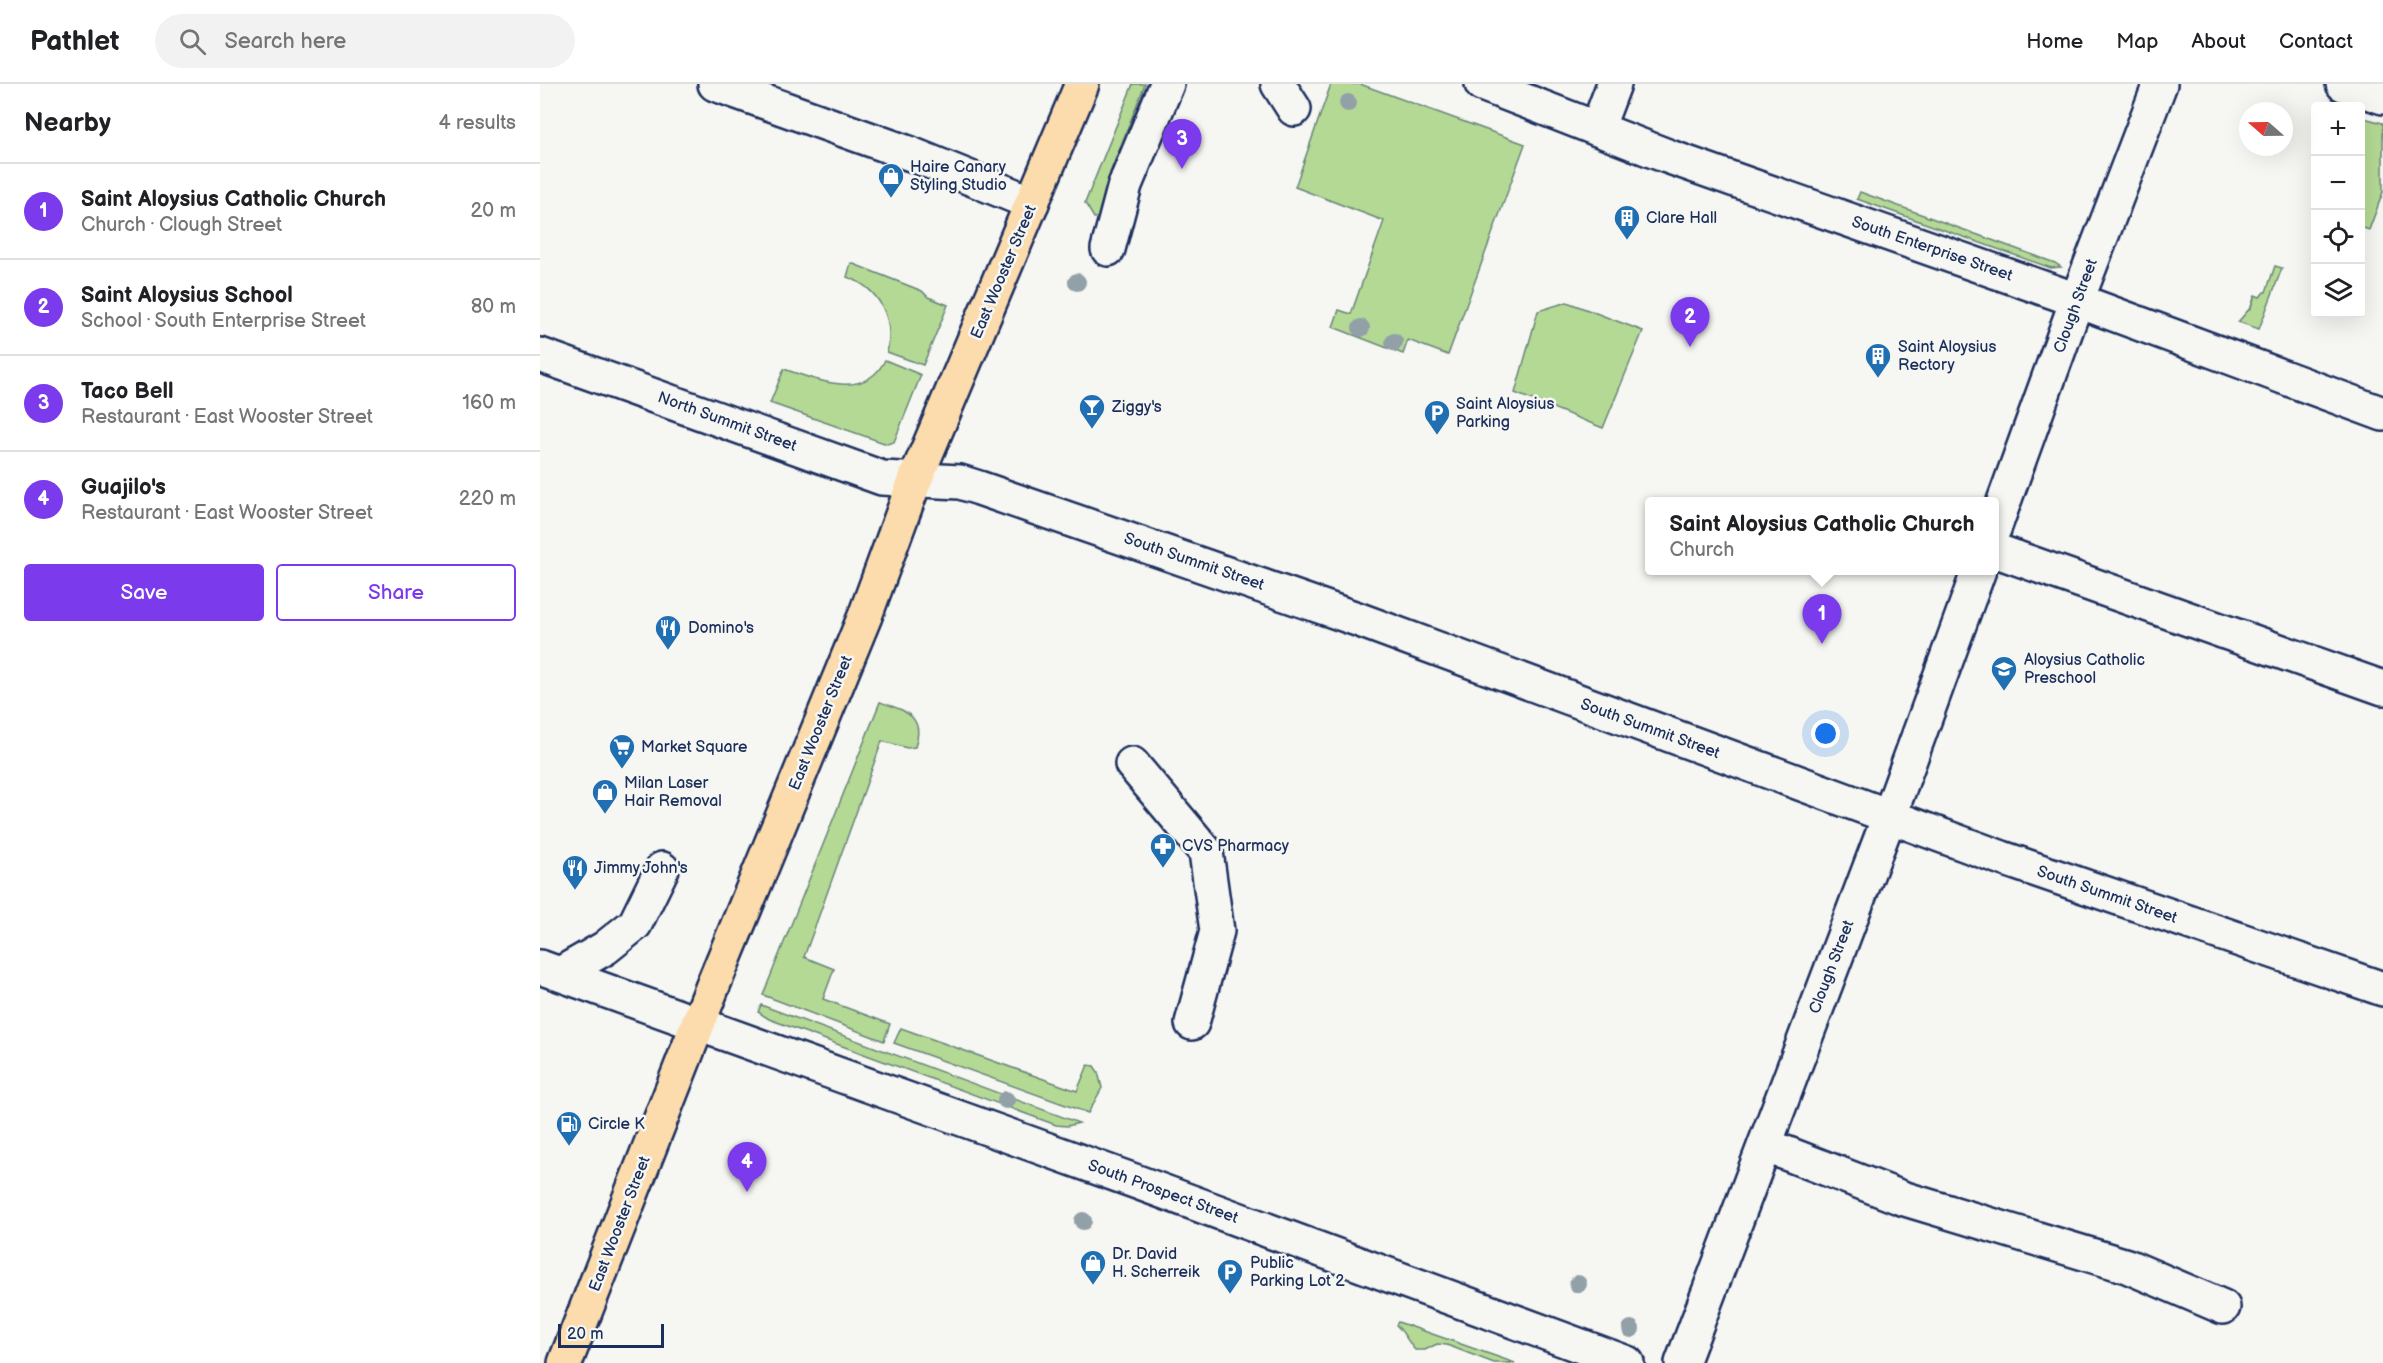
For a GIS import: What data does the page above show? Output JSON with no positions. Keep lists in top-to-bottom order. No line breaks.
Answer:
{"streets":{"main road":["East Wooster Street"],"street":["South Enterprise Street","Clough Street","North Summit Street","South Summit Street","South Prospect Street"]},"crossings":[["South Enterprise Street","Clough Street"],["East Wooster Street","North Summit Street"],["East Wooster Street","South Summit Street"],["East Wooster Street","South Prospect Street"],["Clough Street","South Summit Street"],["North Summit Street","South Summit Street"]],"places":{"shop":["Haire Canary Styling Studio","Milan Laser Hair Removal","Dr. David H. Scherreik"],"building":["Clare Hall","Saint Aloysius Rectory"],"bar":["Ziggy's"],"parking":["Saint Aloysius Parking","Public Parking Lot 2"],"restaurant":["Domino's","Jimmy John's"],"school or university":["Aloysius Catholic Preschool"],"supermarket":["Market Square"],"pharmacy":["CVS Pharmacy"],"fuel station":["Circle K"]},"scale_bar":"20 m","north":"left","page":{"header":"Pathlet","search":"Search here","nav":["Home","Map","About","Contact"],"heading":["Nearby","4 results"],"map_buttons":["+","−"],"pins":["3","2","1","4"],"list":[{"mark":"1","name":"Saint Aloysius Catholic Church","note":"Church · Clough Street","value":"20 m"},{"mark":"2","name":"Saint Aloysius School","note":"School · South Enterprise Street","value":"80 m"},{"mark":"3","name":"Taco Bell","note":"Restaurant · East Wooster Street","value":"160 m"},{"mark":"4","name":"Guajilo's","note":"Restaurant · East Wooster Street","value":"220 m"}],"popup":["Saint Aloysius Catholic Church","Church"],"buttons":["Save","Share"],"scale":"20 m"}}
